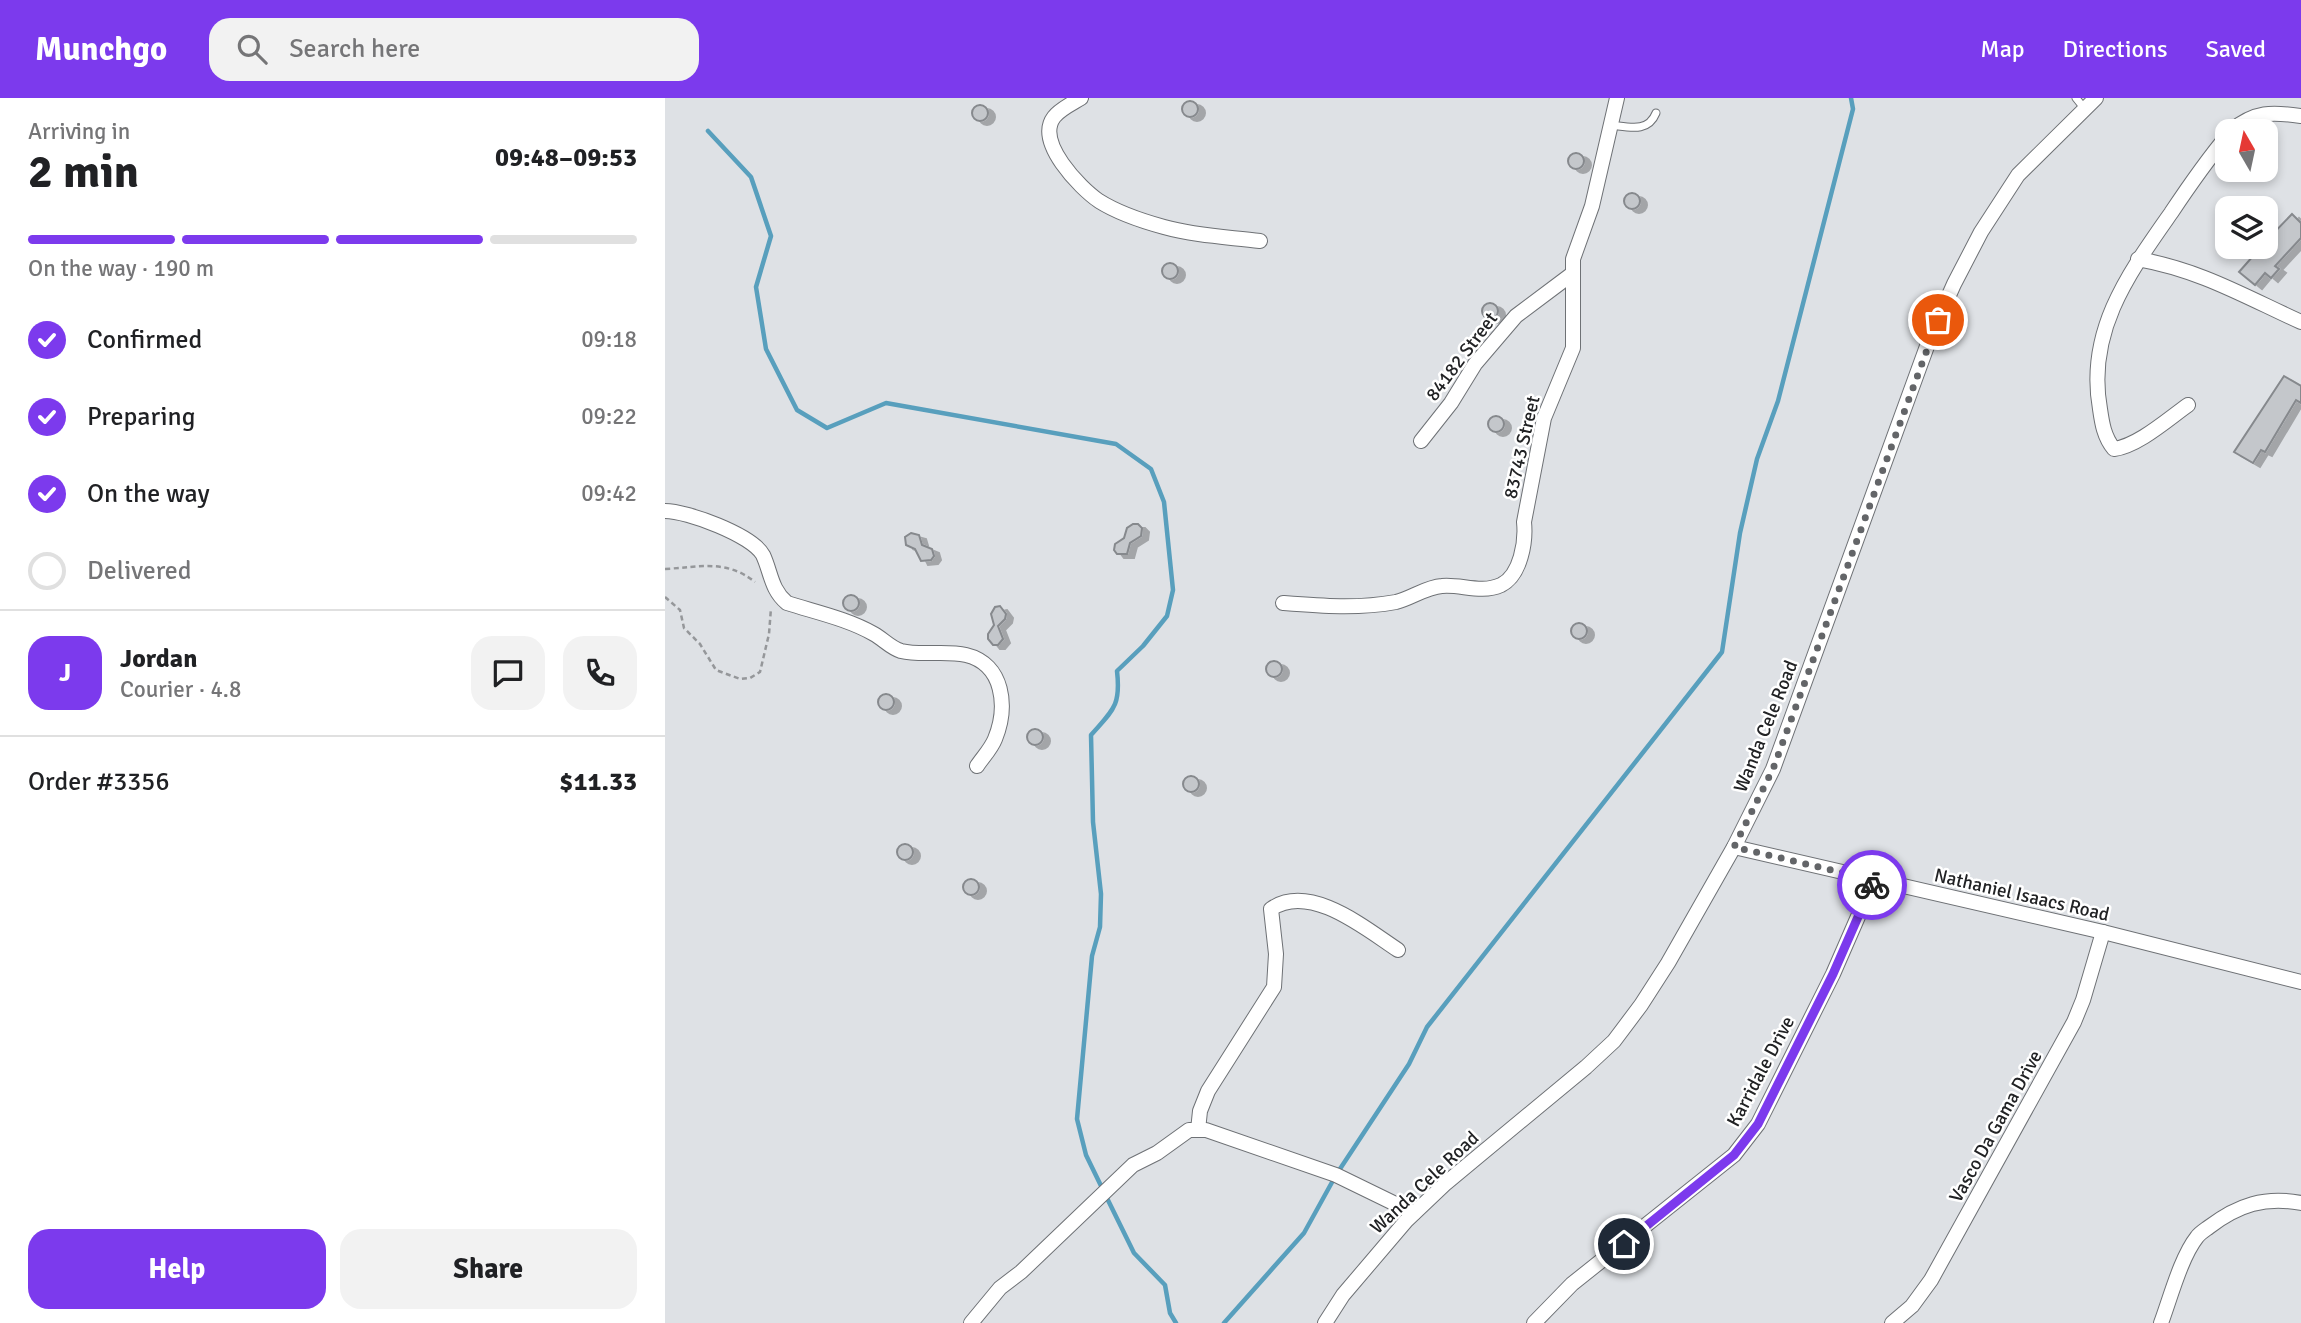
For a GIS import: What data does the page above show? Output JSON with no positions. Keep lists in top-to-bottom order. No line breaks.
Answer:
{"streets":{"street":["84182 Street","83743 Street","Wanda Cele Road","Nathaniel Isaacs Road","Karridale Drive","Vasco Da Gama Drive"]},"crossings":[["84182 Street","83743 Street"],["Wanda Cele Road","Nathaniel Isaacs Road"],["Nathaniel Isaacs Road","Karridale Drive"],["Nathaniel Isaacs Road","Vasco Da Gama Drive"]],"north":"top","page":{"header":"Munchgo","search":"Search here","nav":["Map","Directions","Saved"],"heading":["2 min","Arriving in","09:48–09:53"],"panel":["Jordan","Courier · 4.8","Order #3356","$11.33"],"bar":"On the way · 190 m","list":[["Confirmed","09:18"],["Preparing","09:22"],["On the way","09:42"],"Delivered"],"round":"J","buttons":["Help","Share"]}}
